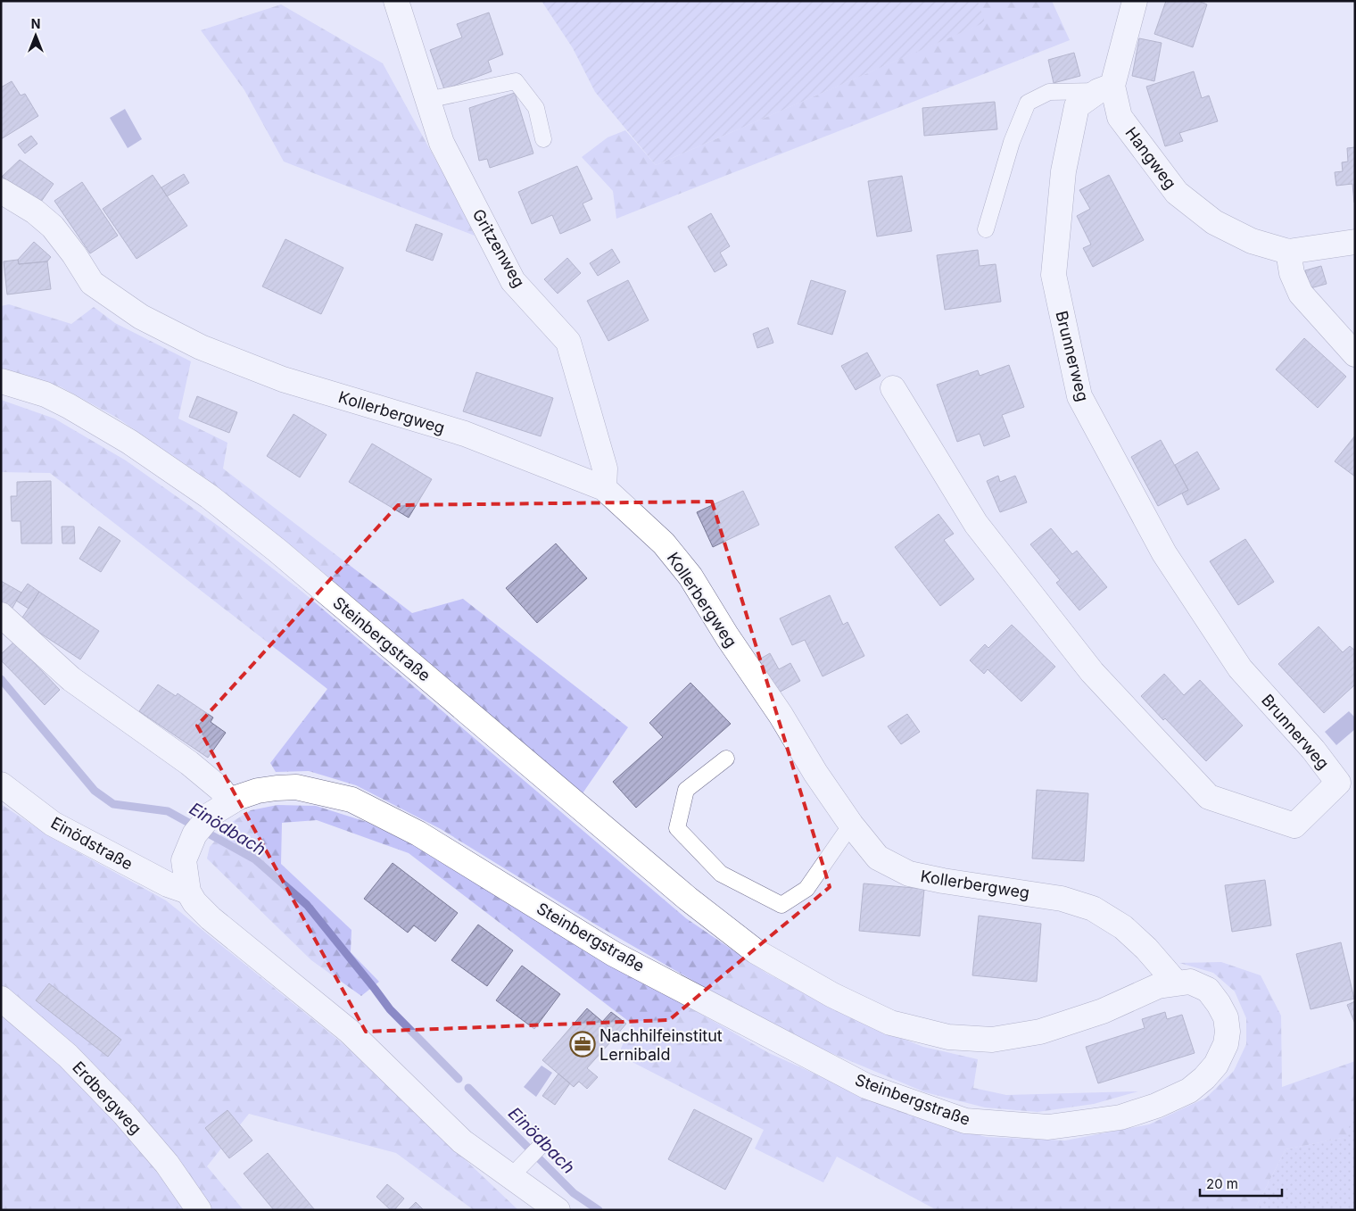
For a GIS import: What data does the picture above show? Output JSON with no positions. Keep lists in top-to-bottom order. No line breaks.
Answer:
{"streets":{"street":["Hangweg","Gritzenweg","Brunnerweg","Kollerbergweg","Steinbergstraße","Einödstraße","Erdbergweg"]},"crossings":[["Hangweg","Brunnerweg"],["Gritzenweg","Kollerbergweg"],["Kollerbergweg","Steinbergstraße"],["Steinbergstraße","Einödstraße"]],"water":["Einödbach"],"places":{"office":["Nachhilfeinstitut Lernibald"]},"scale_bar":"20 m","north":"top"}
